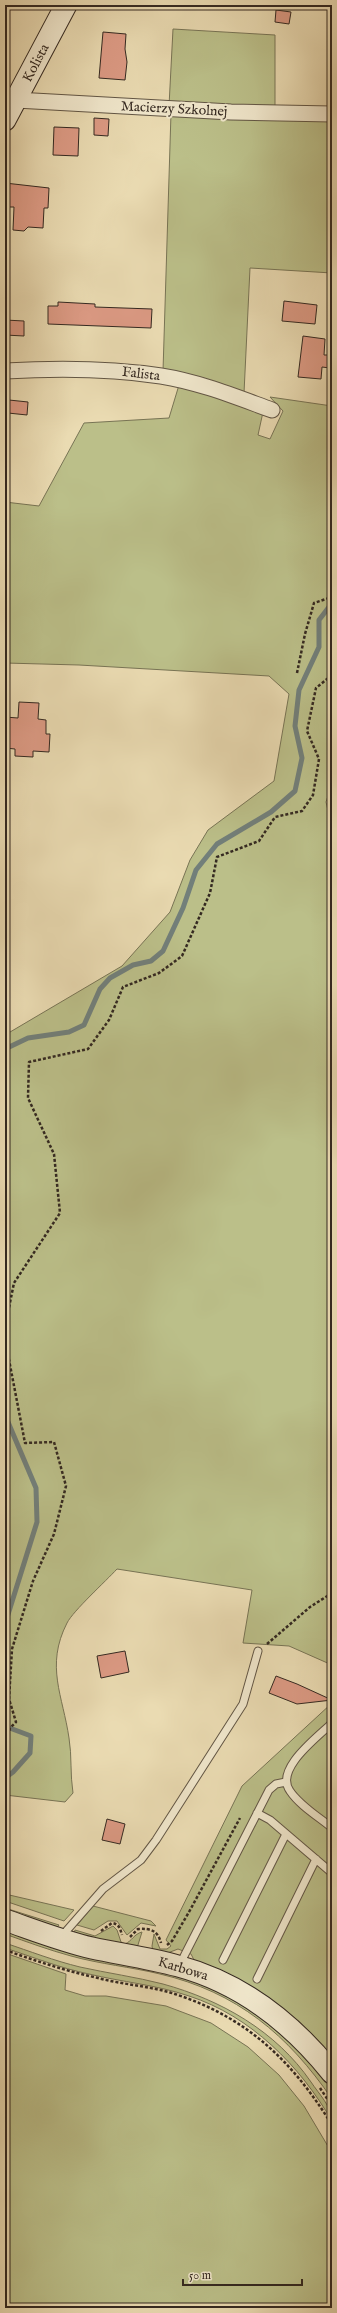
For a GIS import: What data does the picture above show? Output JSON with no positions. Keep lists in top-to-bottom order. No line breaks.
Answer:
{"streets":{"street":["Kolista","Macierzy Szkolnej","Falista","Karbowa"]},"crossings":[["Kolista","Macierzy Szkolnej"]],"scale_bar":"50 m"}
